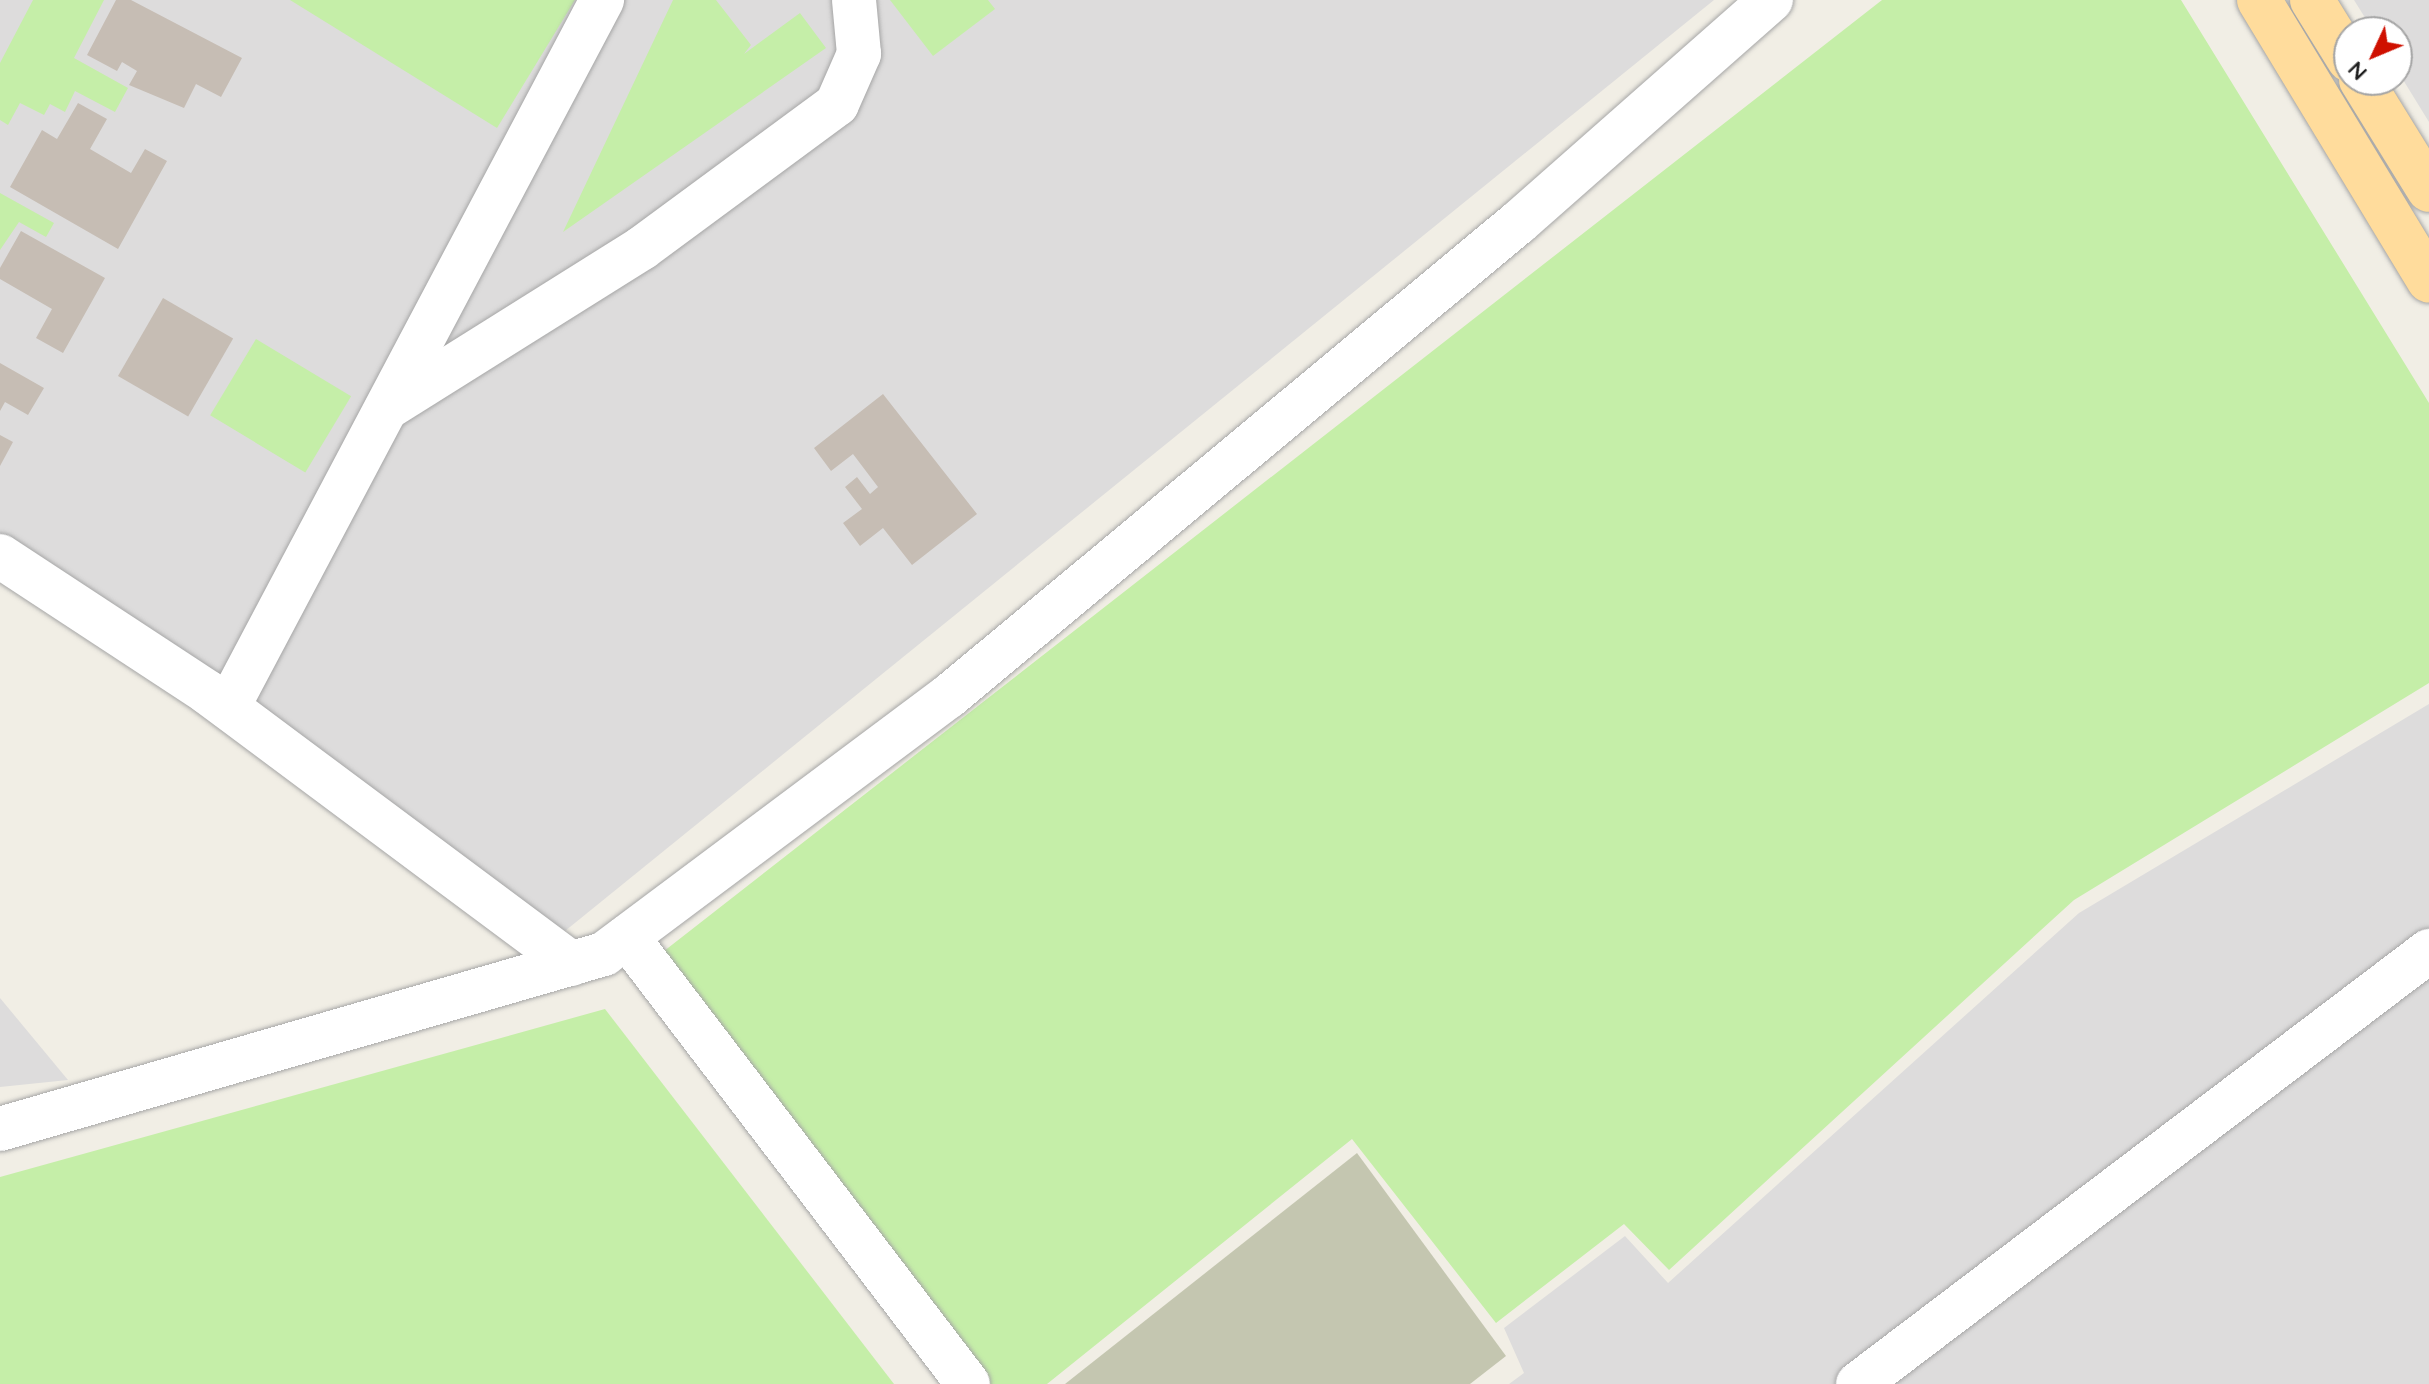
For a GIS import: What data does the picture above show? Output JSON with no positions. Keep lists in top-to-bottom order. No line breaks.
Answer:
{"north":"bottom left"}
